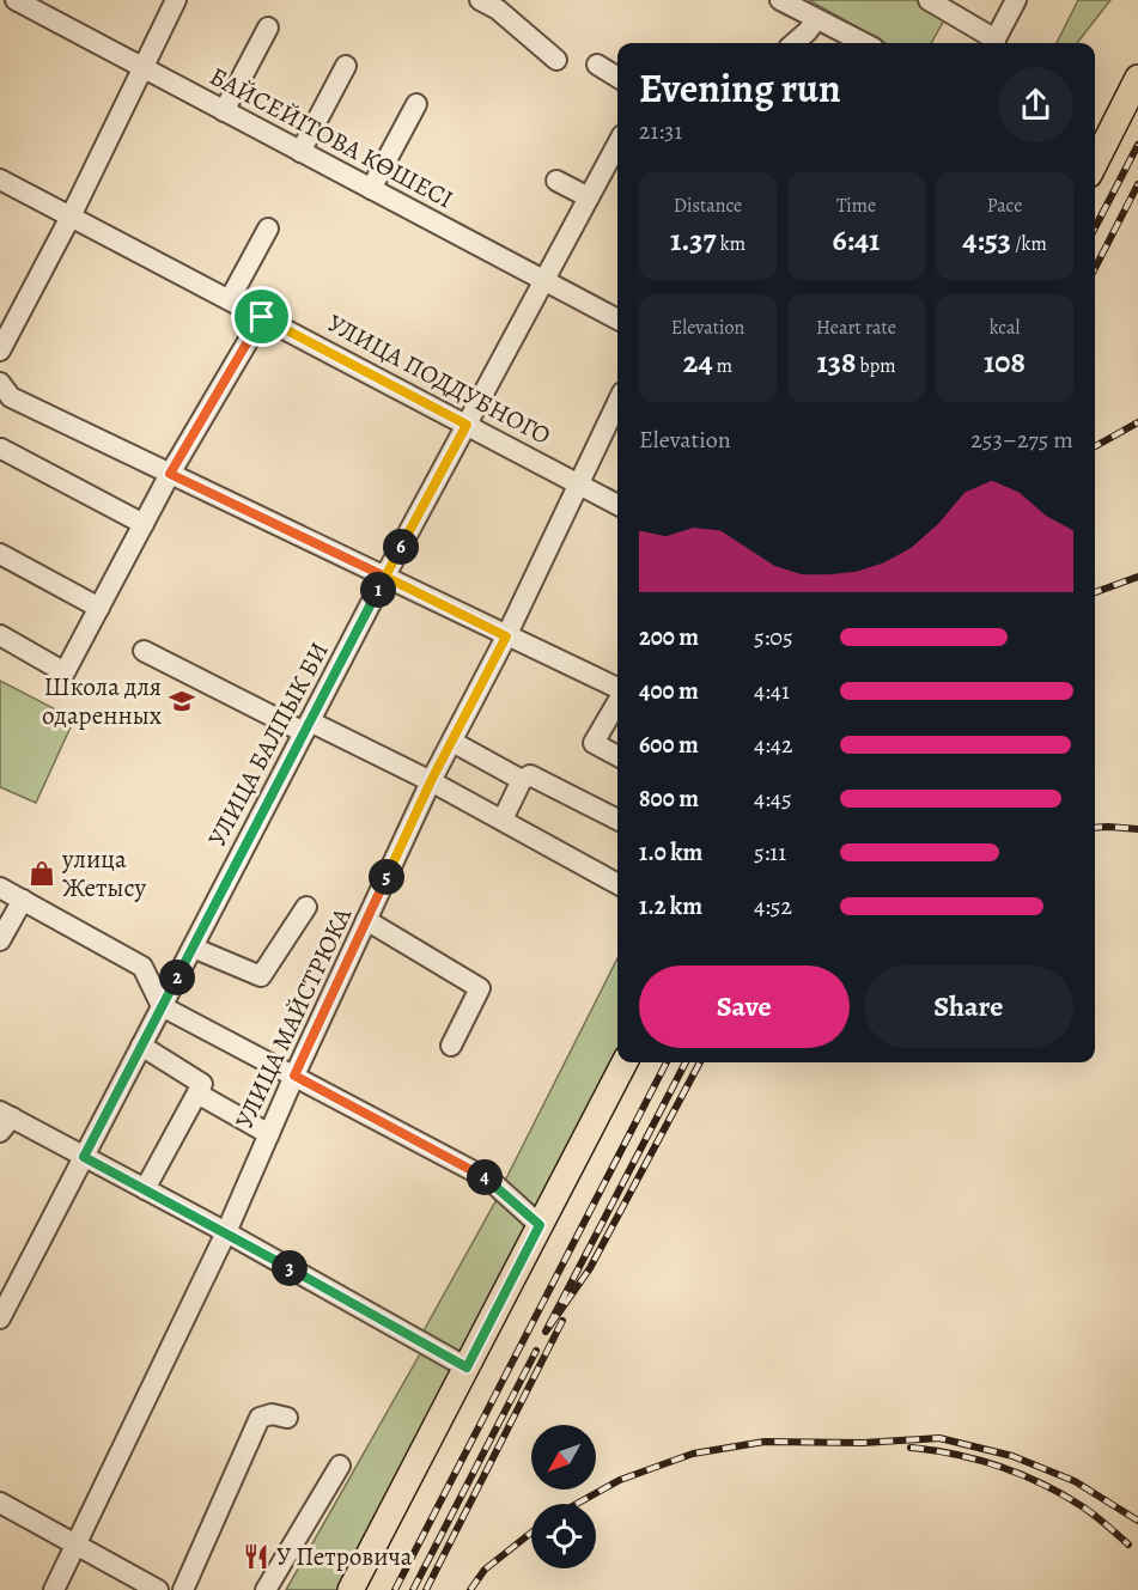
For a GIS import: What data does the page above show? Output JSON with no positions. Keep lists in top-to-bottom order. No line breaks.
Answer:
{"streets":{"street":["БАЙСЕЙІТОВА КӨШЕСІ","УЛИЦА ПОДДУБНОГО","УЛИЦА БАЛПЫК БИ","УЛИЦА МАЙСТРЮКА"]},"crossings":[["БАЙСЕЙІТОВА КӨШЕСІ","УЛИЦА БАЛПЫК БИ"],["УЛИЦА ПОДДУБНОГО","УЛИЦА БАЛПЫК БИ"],["УЛИЦА ПОДДУБНОГО","УЛИЦА МАЙСТРЮКА"]],"places":{"school or university":["Школа для одаренных"],"shop":["улица Жетысу"],"restaurant":["У Петровича"]},"north":"bottom left","page":{"heading":["Evening run","21:31"],"stats":[["Distance","1.37 km"],["Time","6:41"],["Pace","4:53 /km"],["Elevation","24 m"],["Heart rate","138 bpm"],["kcal","108"]],"chart":["Elevation","253–275 m"],"pins":["6","1","5","2","4","3"],"list":[{"name":"200 m","note":"5:05"},{"name":"400 m","note":"4:41"},{"name":"600 m","note":"4:42"},{"name":"800 m","note":"4:45"},{"name":"1.0 km","note":"5:11"},{"name":"1.2 km","note":"4:52"}],"buttons":["Save","Share"]}}
